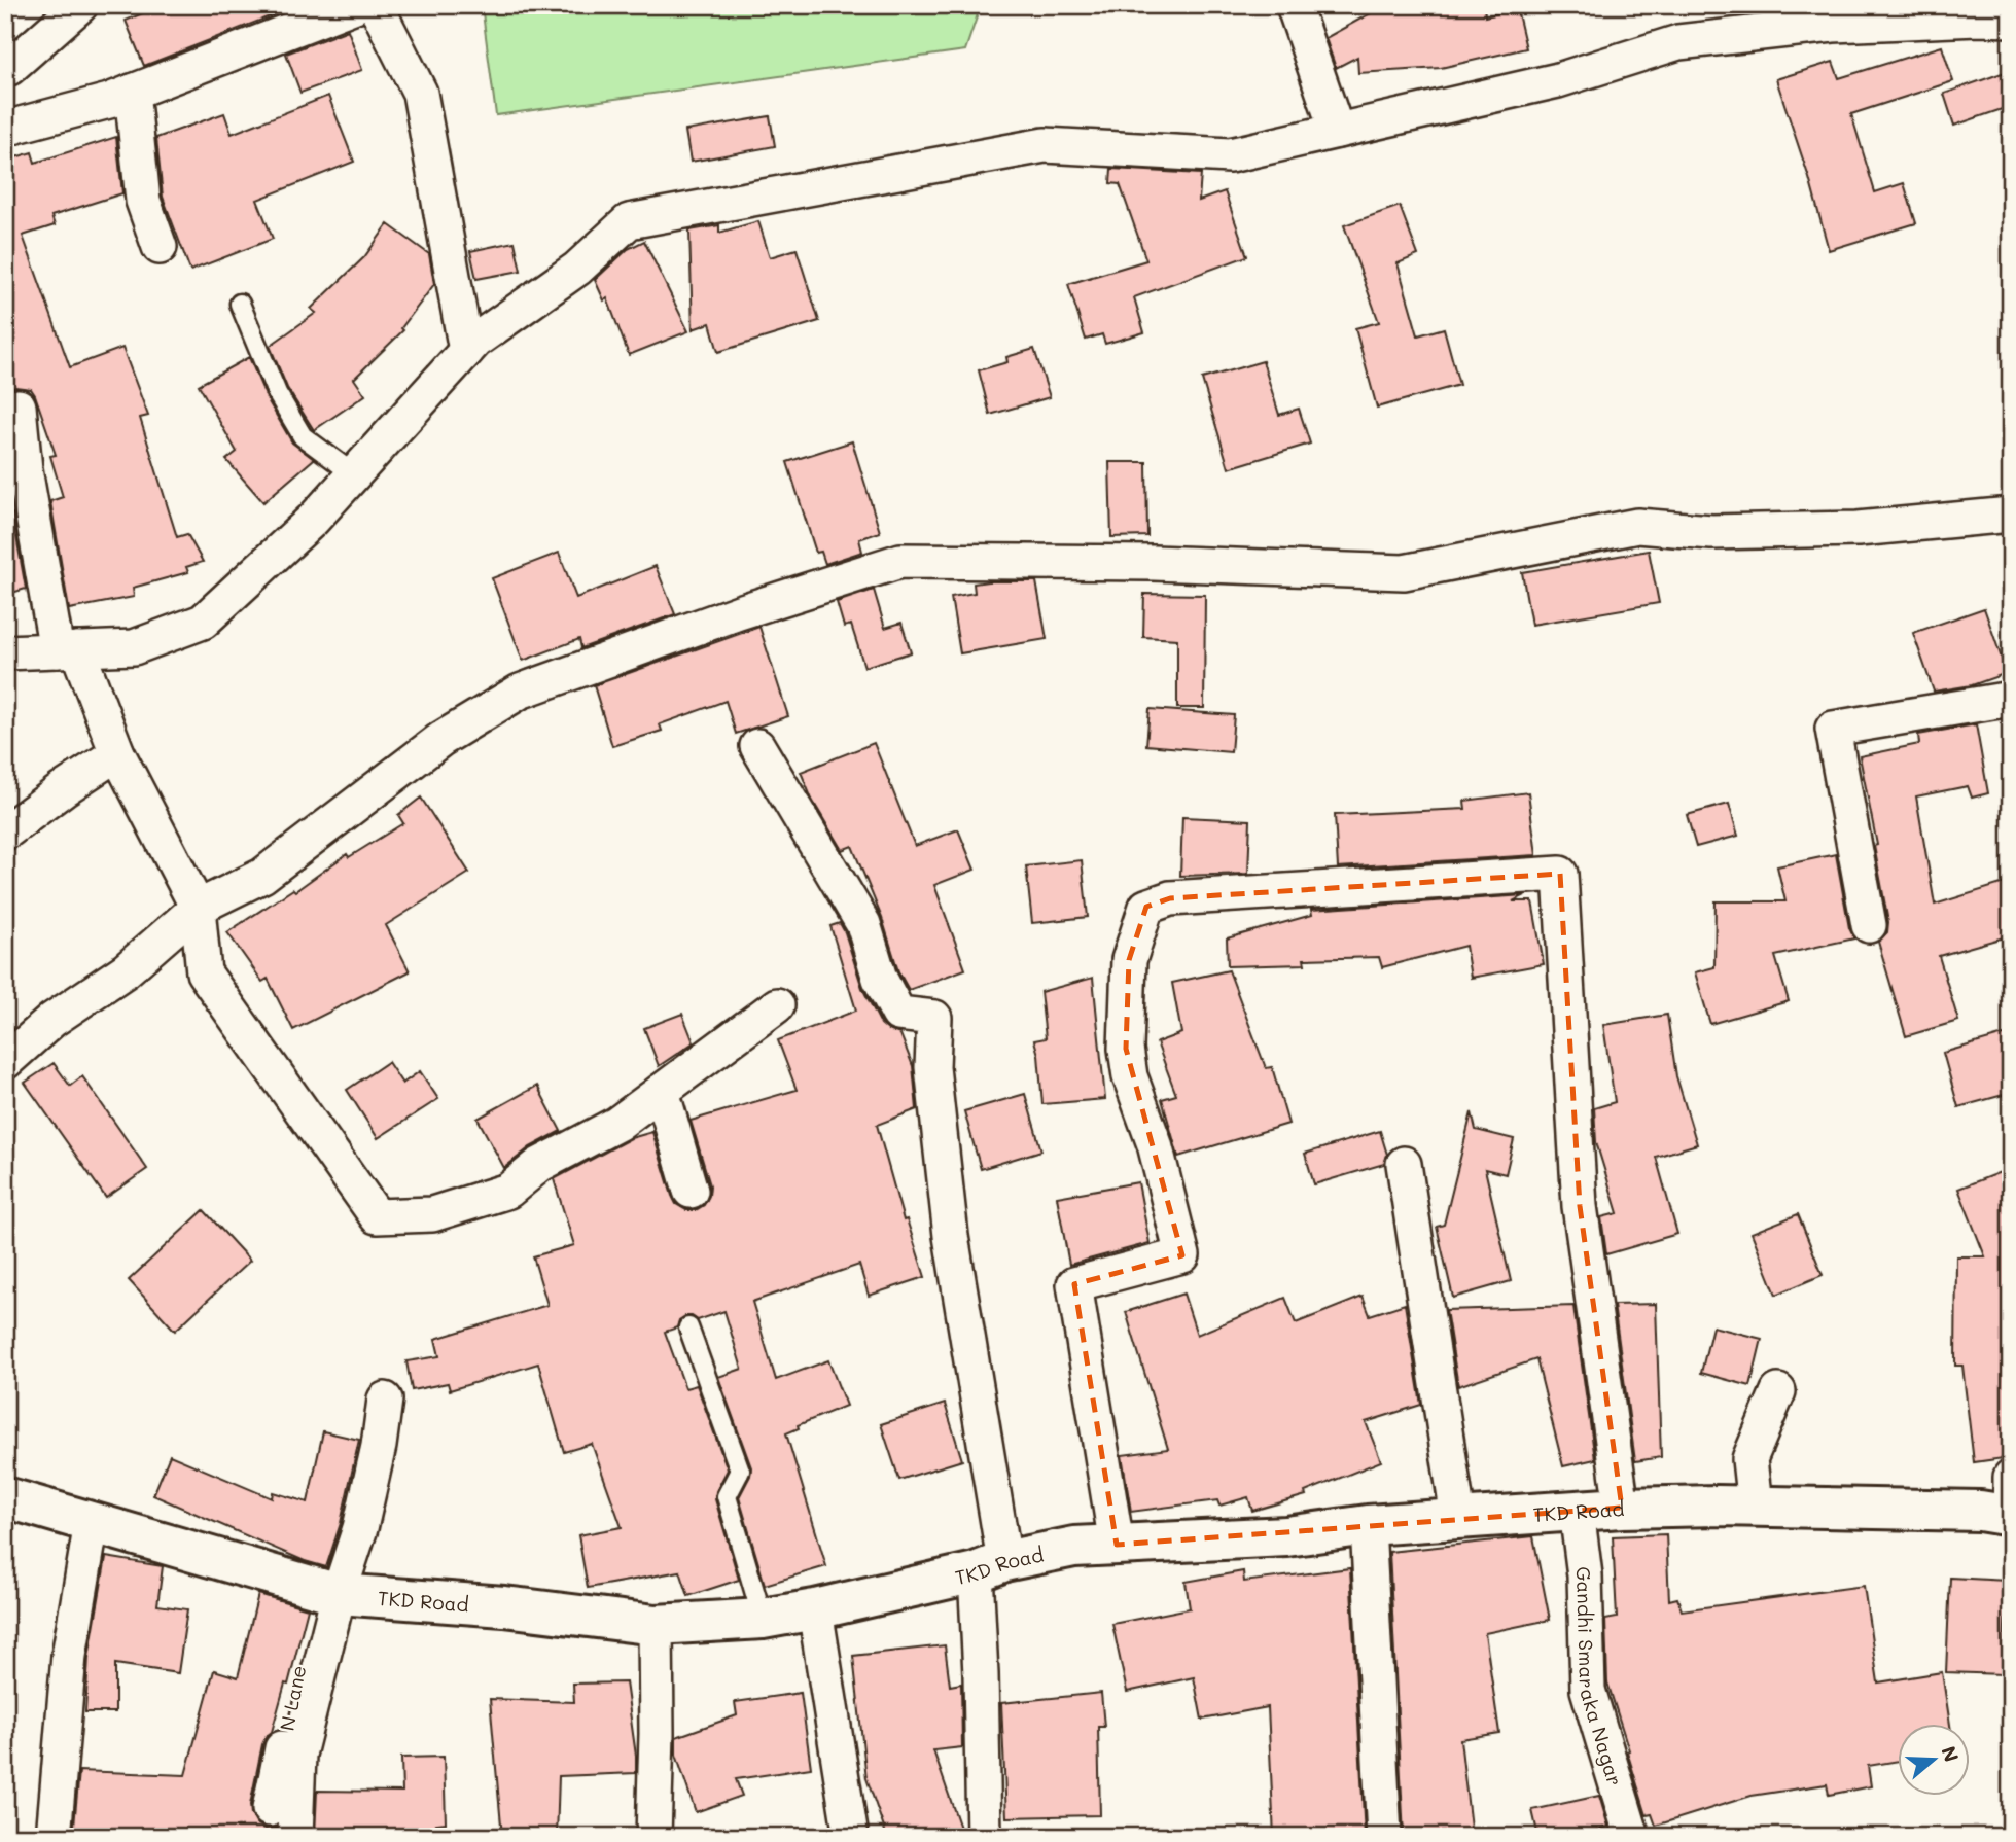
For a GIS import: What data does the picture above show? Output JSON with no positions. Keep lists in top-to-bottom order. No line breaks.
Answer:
{"streets":{"street":["TKD Road","Gandhi Smaraka Nagar","N Lane"]},"crossings":[["TKD Road","Gandhi Smaraka Nagar"],["TKD Road","N Lane"]],"north":"right"}
